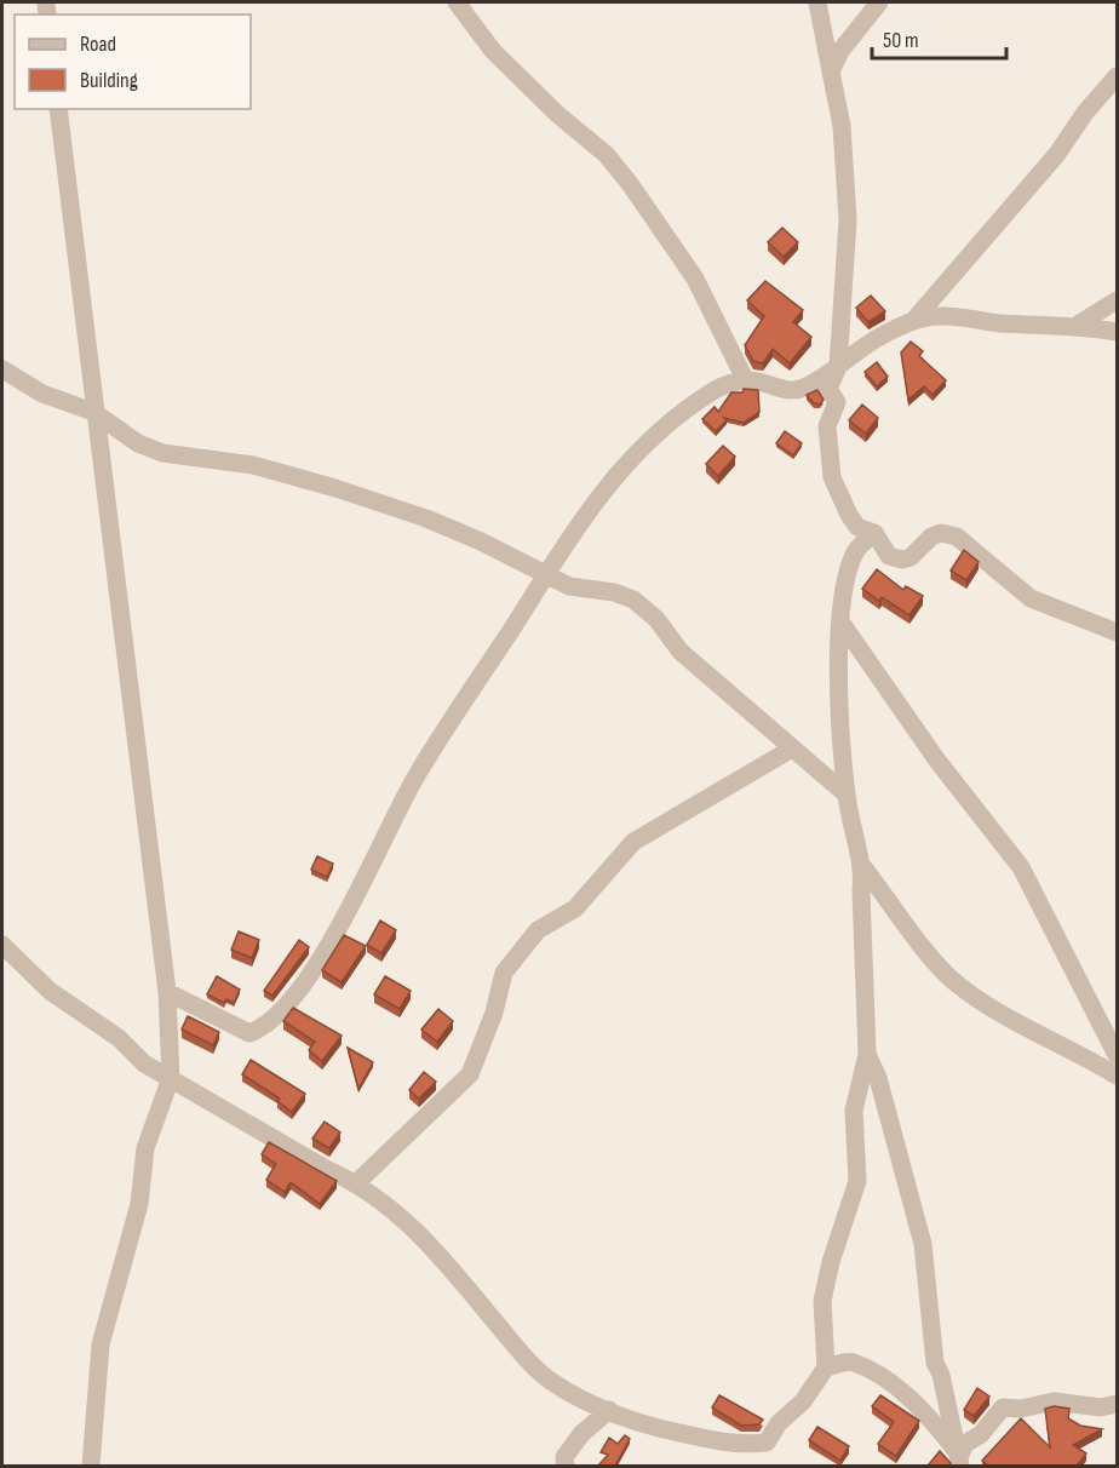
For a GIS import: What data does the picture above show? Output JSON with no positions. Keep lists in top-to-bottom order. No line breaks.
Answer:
{"legend":["Road","Building"],"scale_bar":"50 m"}
